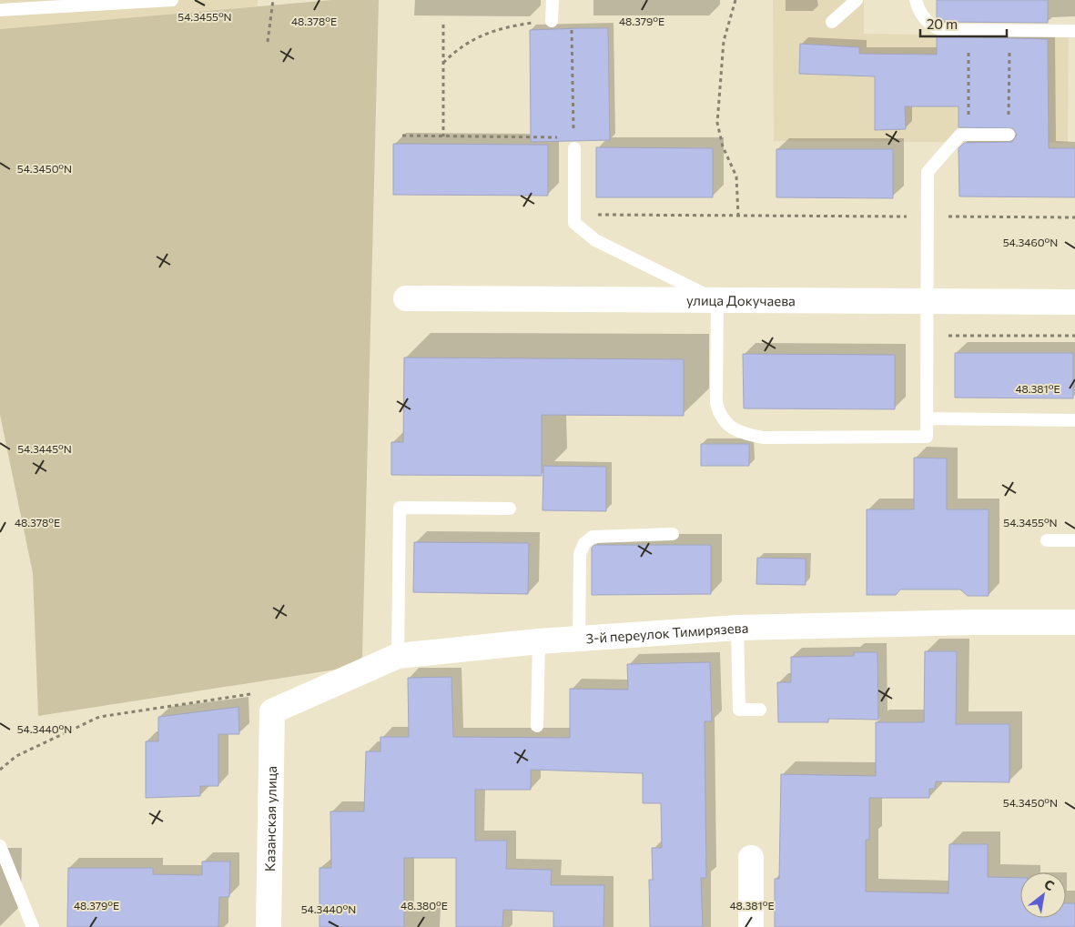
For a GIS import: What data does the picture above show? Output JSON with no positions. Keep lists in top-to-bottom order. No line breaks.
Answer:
{"streets":{"street":["улица Докучаева","3-й переулок Тимирязева","Казанская улица"]},"crossings":[["3-й переулок Тимирязева","Казанская улица"]],"scale_bar":"20 m","north":"top right","coordinates":["54.3455°N","48.378°E","48.379°E","54.3450°N","54.3460°N","48.381°E","54.3445°N","54.3440°N","48.380°E"]}
